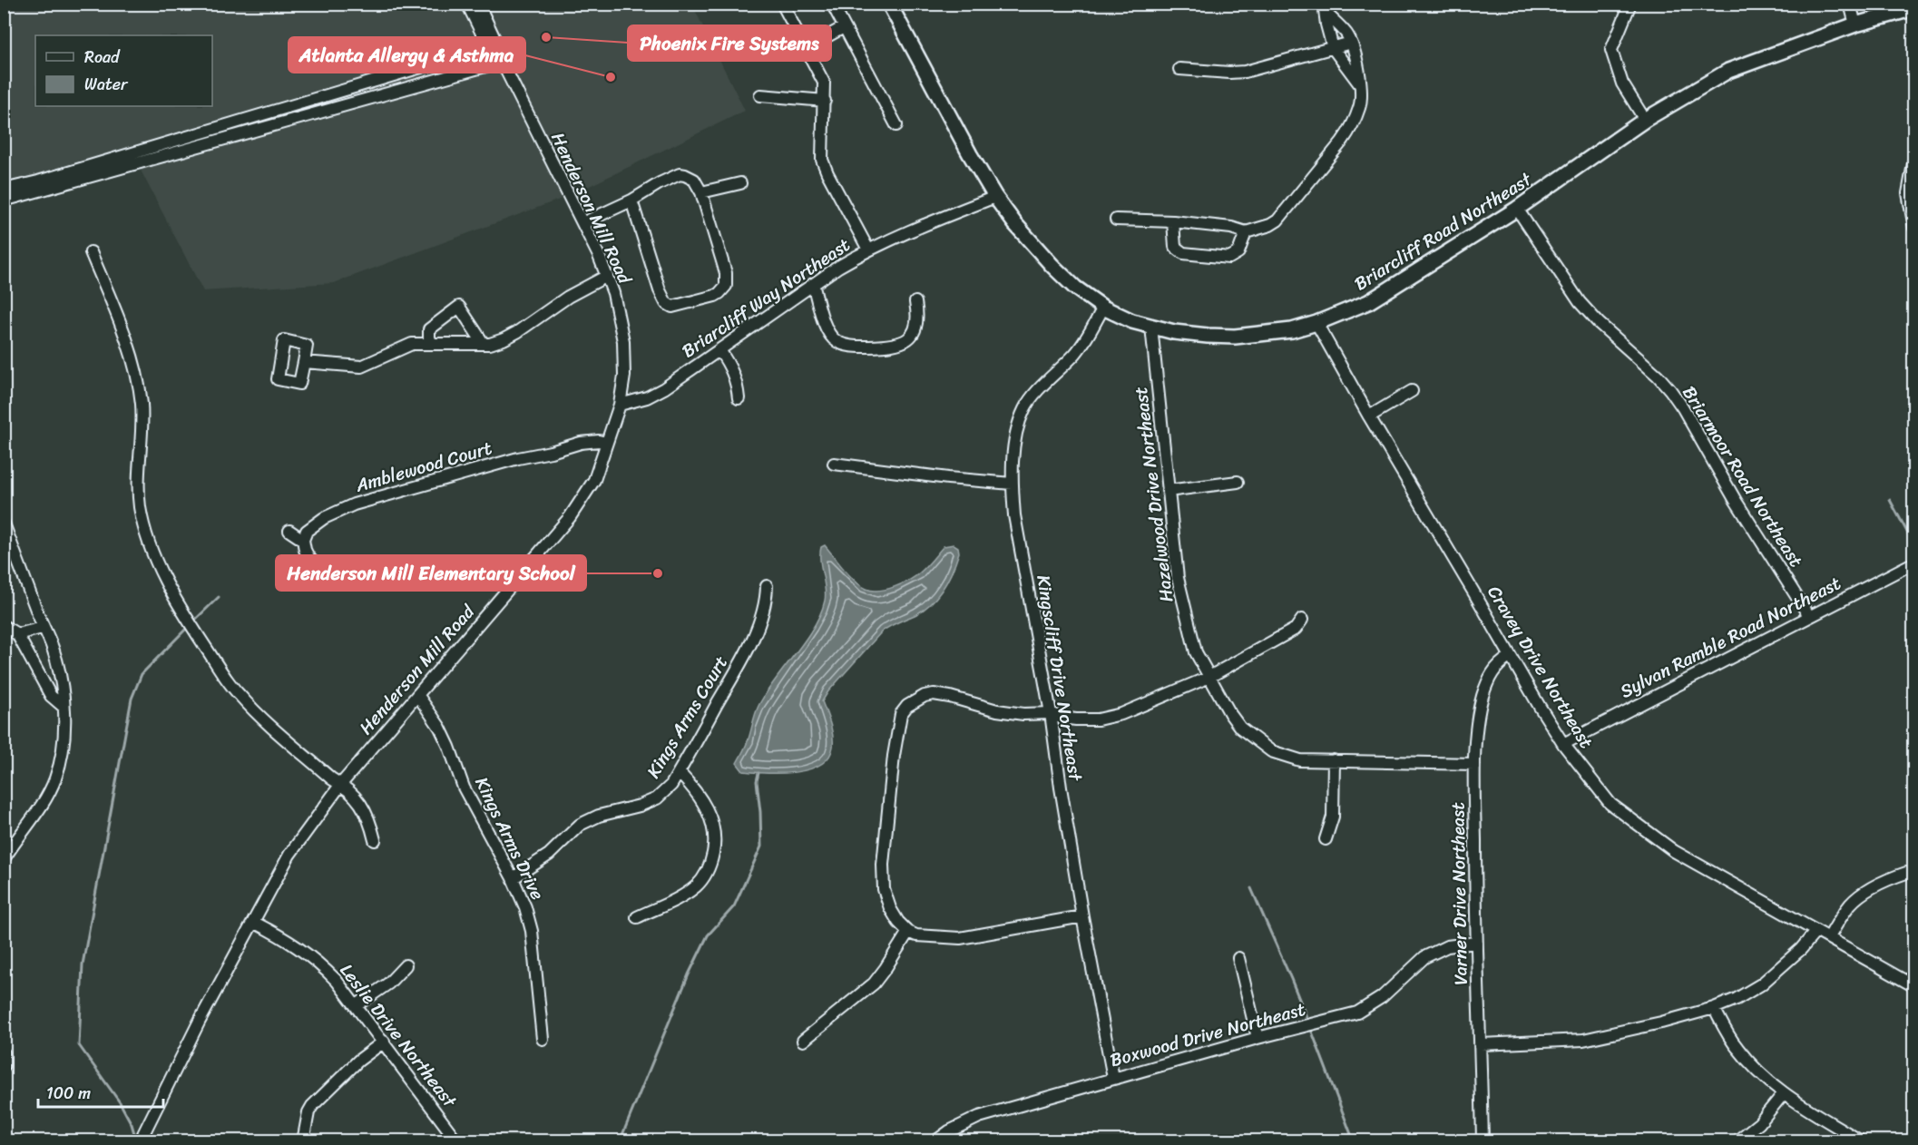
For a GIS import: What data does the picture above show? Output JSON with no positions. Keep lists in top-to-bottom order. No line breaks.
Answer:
{"streets":{"main road":["Briarcliff Road Northeast"],"street":["Henderson Mill Road","Briarcliff Way Northeast","Amblewood Court","Briarmoor Road Northeast","Hazelwood Drive Northeast","Sylvan Ramble Road Northeast","Cravey Drive Northeast","Kingscliff Drive Northeast","Kings Arms Court","Kings Arms Drive","Varner Drive Northeast","Boxwood Drive Northeast","Leslie Drive Northeast"]},"crossings":[["Henderson Mill Road","Briarcliff Way Northeast"],["Henderson Mill Road","Amblewood Court"],["Henderson Mill Road","Kings Arms Drive"],["Henderson Mill Road","Leslie Drive Northeast"],["Briarcliff Road Northeast","Briarcliff Way Northeast"],["Briarcliff Road Northeast","Briarmoor Road Northeast"],["Briarcliff Road Northeast","Hazelwood Drive Northeast"],["Briarcliff Road Northeast","Cravey Drive Northeast"],["Briarcliff Road Northeast","Kingscliff Drive Northeast"],["Briarmoor Road Northeast","Sylvan Ramble Road Northeast"],["Hazelwood Drive Northeast","Varner Drive Northeast"],["Sylvan Ramble Road Northeast","Cravey Drive Northeast"],["Cravey Drive Northeast","Varner Drive Northeast"],["Kingscliff Drive Northeast","Boxwood Drive Northeast"],["Kings Arms Court","Kings Arms Drive"],["Varner Drive Northeast","Boxwood Drive Northeast"]],"places":["Phoenix Fire Systems","Atlanta Allergy & Asthma","Henderson Mill Elementary School"],"legend":["Road","Water"],"scale_bar":"100 m"}
